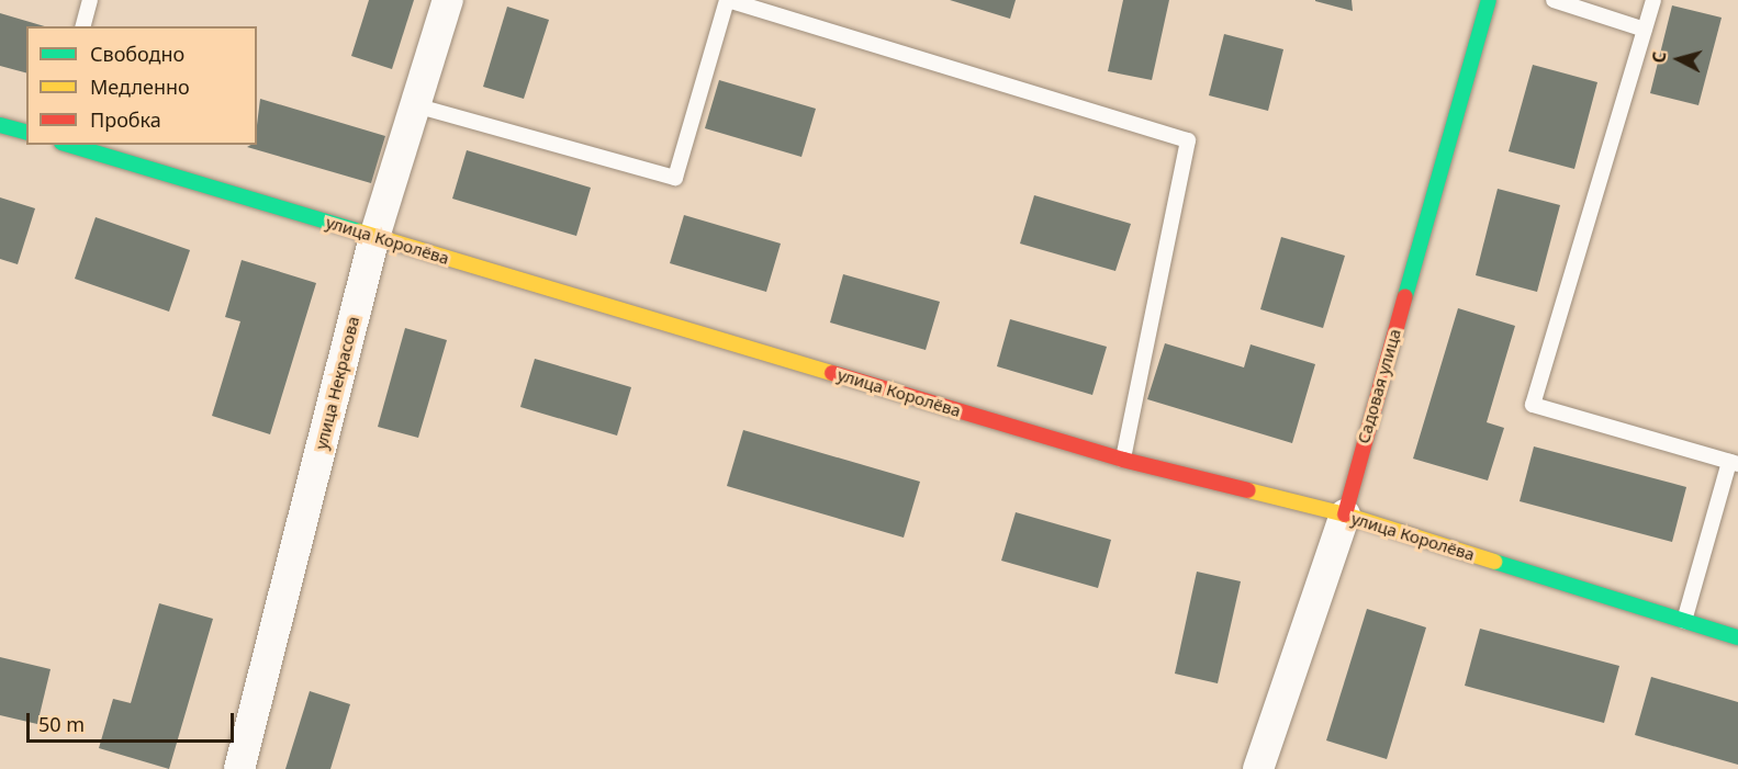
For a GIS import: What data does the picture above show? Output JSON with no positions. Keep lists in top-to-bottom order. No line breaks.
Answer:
{"streets":{"street":["улица Королёва","улица Некрасова","Садовая улица"]},"crossings":[["улица Королёва","улица Некрасова"],["улица Королёва","Садовая улица"]],"legend":["Свободно","Медленно","Пробка"],"scale_bar":"50 m","north":"left"}
